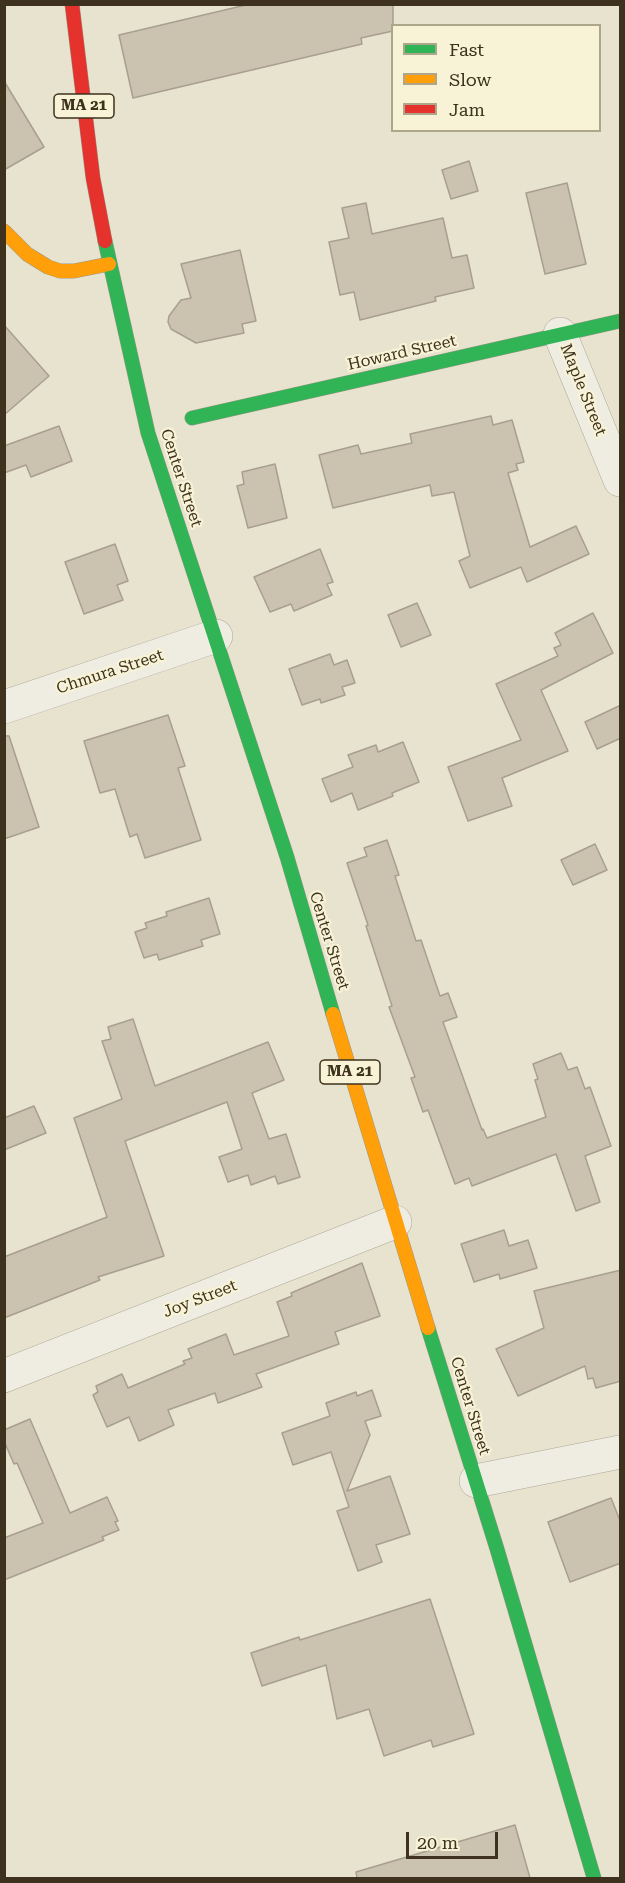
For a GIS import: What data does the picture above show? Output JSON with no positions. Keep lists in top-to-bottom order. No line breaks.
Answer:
{"streets":{"main road":["MA 21","Howard Street","Center Street"],"street":["Maple Street","Chmura Street","Joy Street"]},"crossings":[["Howard Street","Maple Street"],["Center Street","Chmura Street"],["Center Street","Joy Street"]],"legend":["Fast","Slow","Jam"],"scale_bar":"20 m"}
